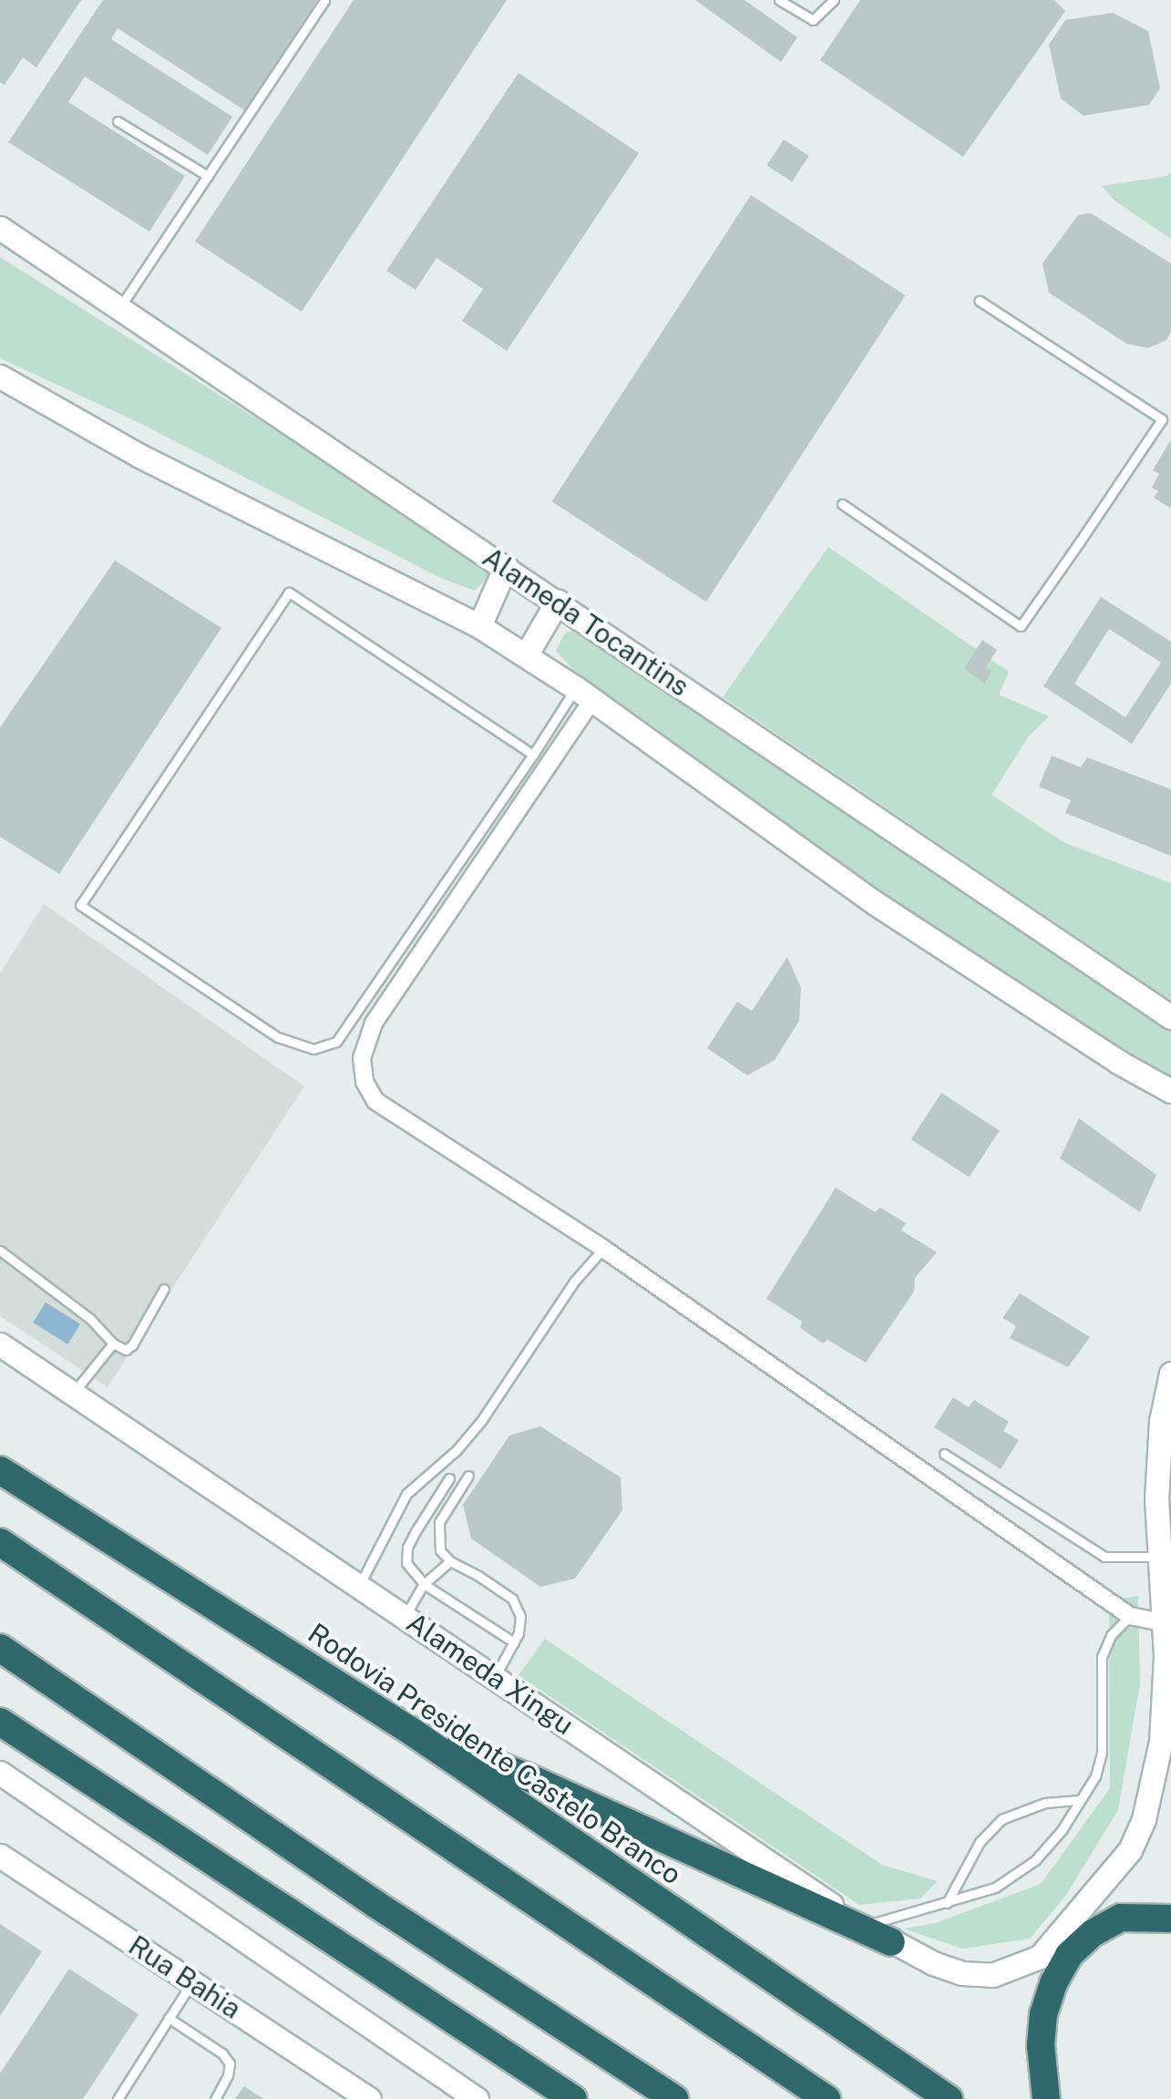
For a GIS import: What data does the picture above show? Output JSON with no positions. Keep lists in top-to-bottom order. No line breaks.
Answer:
{"streets":{"highway":["Rodovia Presidente Castelo Branco"],"main road":["Alameda Tocantins","Alameda Xingu","Rua Bahia"]}}
